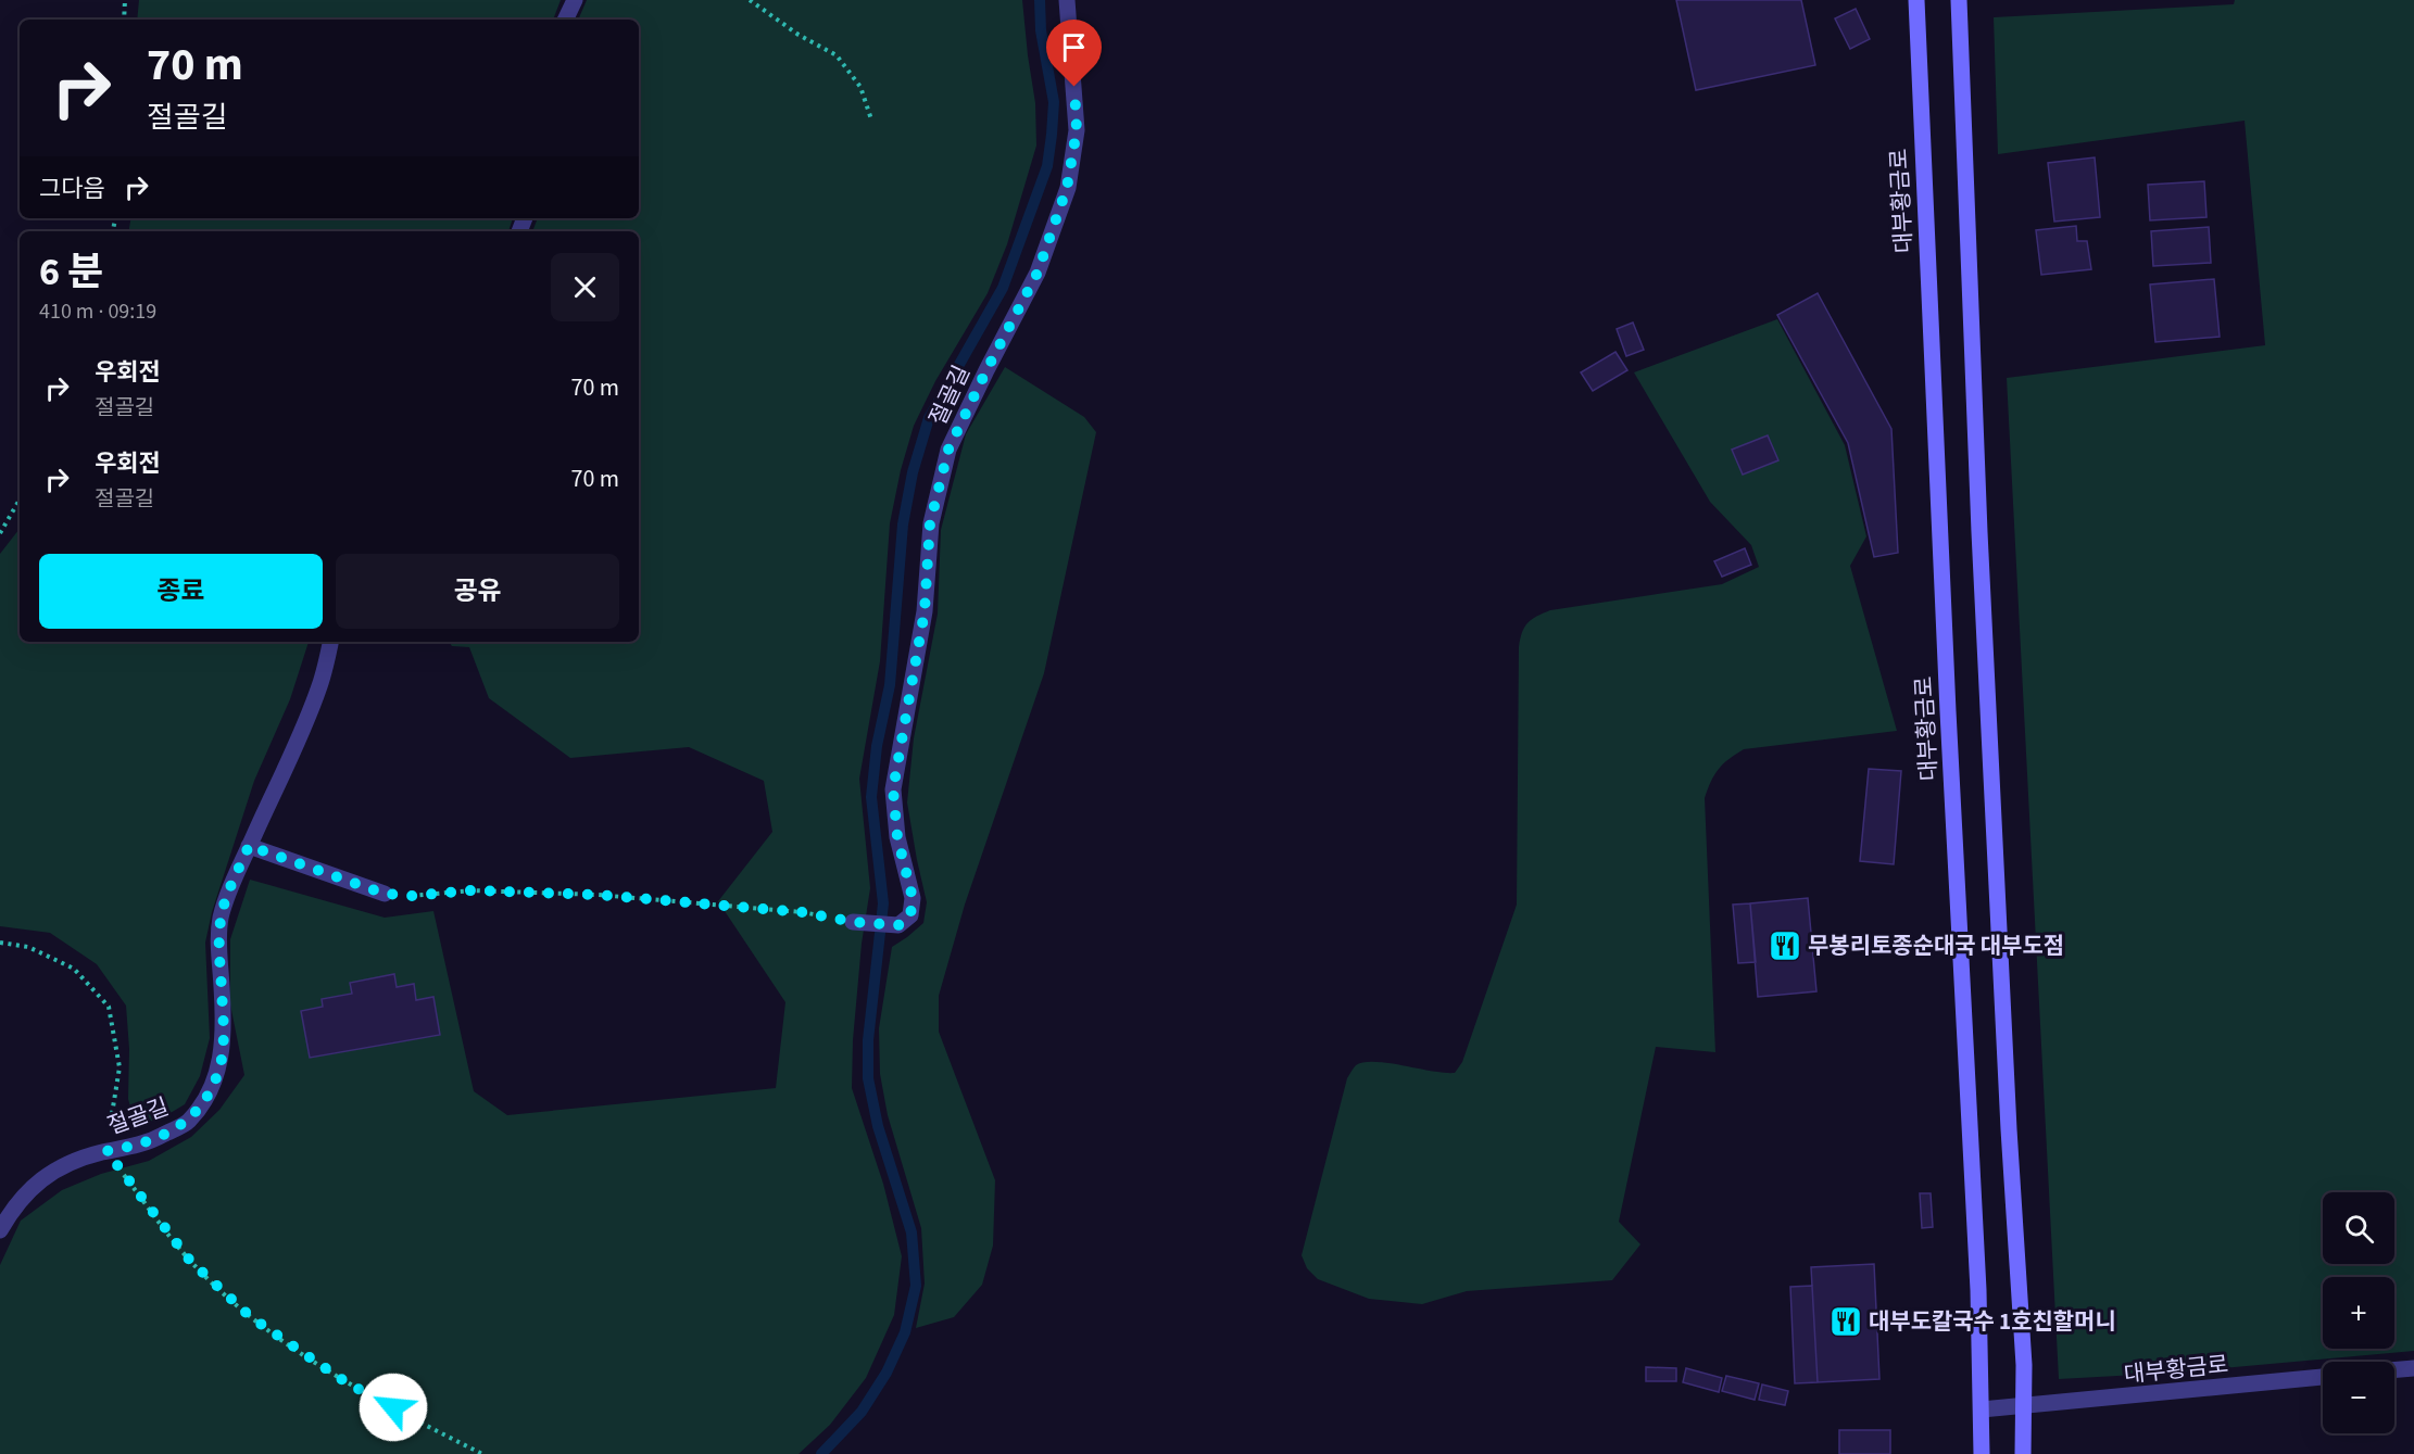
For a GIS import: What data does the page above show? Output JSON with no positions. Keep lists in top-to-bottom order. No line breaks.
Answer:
{"streets":{"main road":["대부황금로"],"street":["절골길"]},"places":{"restaurant":["무봉리토종순대국 대부도점","대부도칼국수 1호친할머니"]},"page":{"turn":["70 m","절골길"],"then":"그다음","heading":["6 분","410 m · 09:19"],"list":[{"name":"우회전","note":"절골길","value":"70 m"},{"name":"우회전","note":"절골길","value":"70 m"}],"buttons":["종료","공유"],"map_buttons":["+","−"]}}
